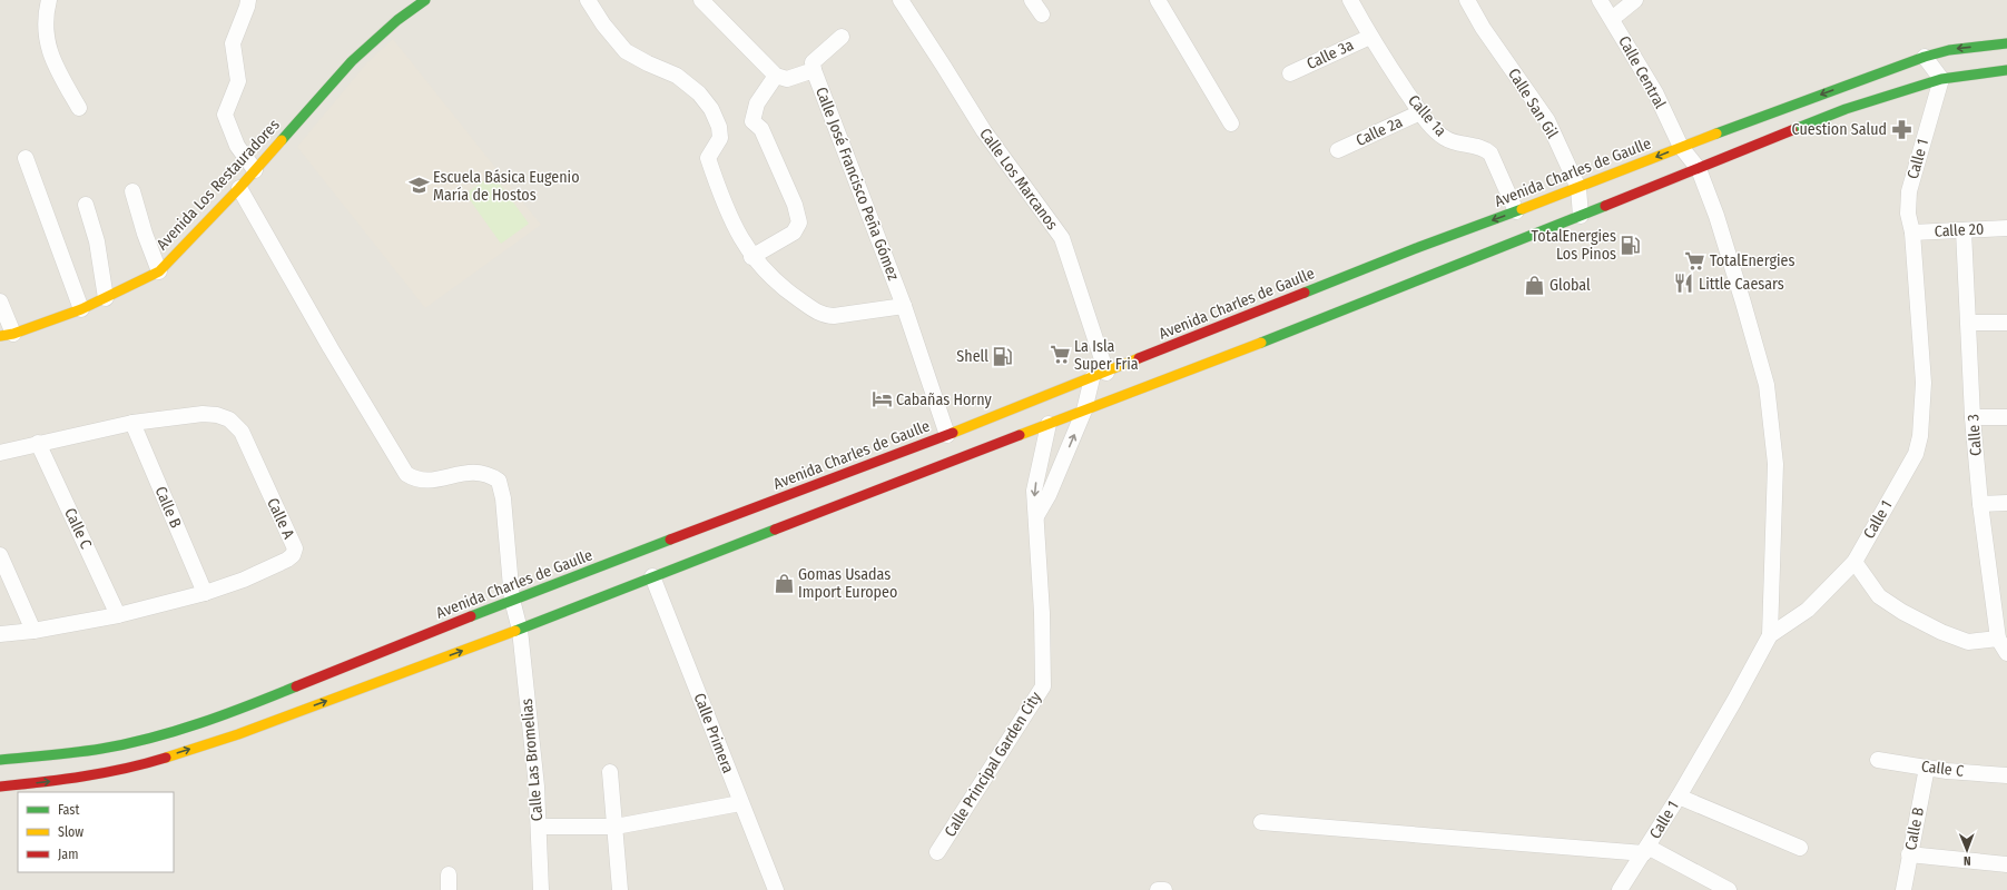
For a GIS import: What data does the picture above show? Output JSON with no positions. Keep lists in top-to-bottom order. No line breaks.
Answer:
{"streets":{"main road":["Avenida Charles de Gaulle","Avenida Los Restauradores"],"street":["Calle 3a","Calle Central","Calle San Gil","Calle 1a","Calle 2a","Calle 1","Calle Los Marcanos","Calle José Francisco Peña Gómez","Calle 20","Calle 3","Calle B","Calle A","Calle C","Calle Primera","Calle Las Bromelias","Calle Principal Garden City"]},"crossings":[["Calle 3a","Calle 1a"],["Calle Central","Calle 1"],["Calle Central","Avenida Charles de Gaulle"],["Calle San Gil","Avenida Charles de Gaulle"],["Calle 1a","Calle 2a"],["Calle 1a","Avenida Charles de Gaulle"],["Calle 1","Calle 20"],["Avenida Charles de Gaulle","Calle Los Marcanos"],["Avenida Charles de Gaulle","Calle José Francisco Peña Gómez"],["Avenida Charles de Gaulle","Calle Las Bromelias"],["Avenida Los Restauradores","Calle Las Bromelias"],["Calle 20","Calle 3"],["Calle B","Calle A"],["Calle B","Calle C"],["Calle A","Calle C"]],"places":{"pharmacy":["Cuestion Salud"],"school or university":["Escuela Básica Eugenio María de Hostos"],"fuel station":["TotalEnergies Los Pinos","Shell"],"supermarket":["TotalEnergies","La Isla Super Fria"],"restaurant":["Little Caesars"],"shop":["Global","Gomas Usadas Import Europeo"],"hotel":["Cabañas Horny"]},"legend":["Fast","Slow","Jam"],"north":"bottom"}
